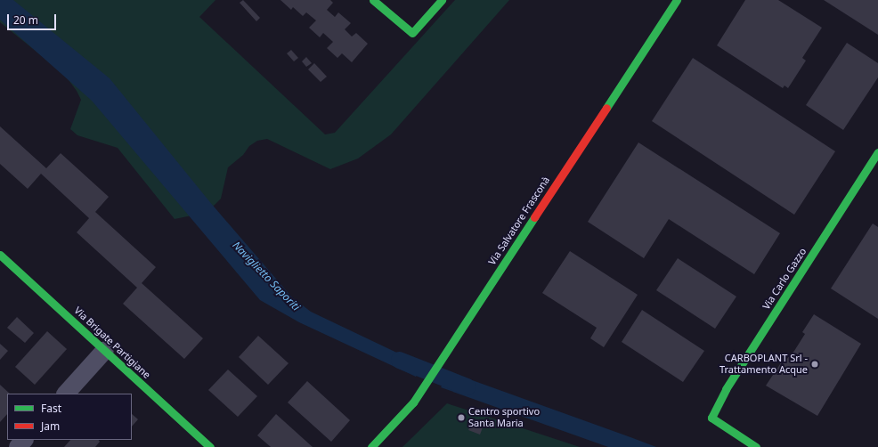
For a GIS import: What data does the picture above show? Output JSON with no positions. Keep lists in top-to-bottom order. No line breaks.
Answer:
{"streets":{"street":["Via Salvatore Frasconà","Via Carlo Gazzo","Via Brigate Partigiane"]},"water":["Naviglietto Saporiti"],"places":["CARBOPLANT Srl - Trattamento Acque","Centro sportivo Santa Maria"],"legend":["Fast","Jam"],"scale_bar":"20 m"}
